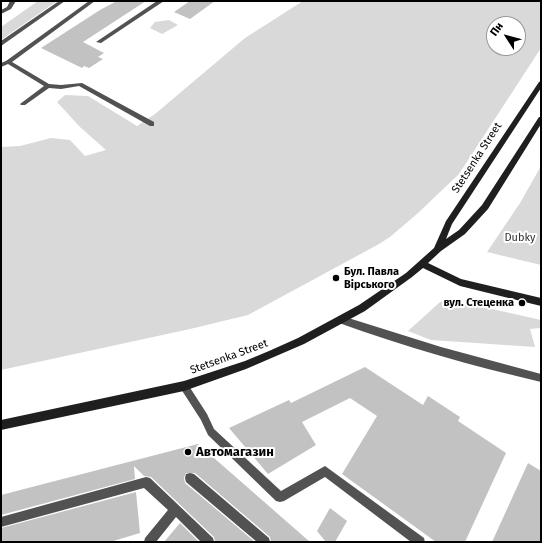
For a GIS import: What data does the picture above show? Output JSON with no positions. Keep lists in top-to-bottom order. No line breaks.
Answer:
{"streets":{"main road":["Stetsenka Street"]},"parks":["Dubky"],"places":["Бул. Павла Вірського","вул. Стеценка","Автомагазин"],"north":"top left"}
